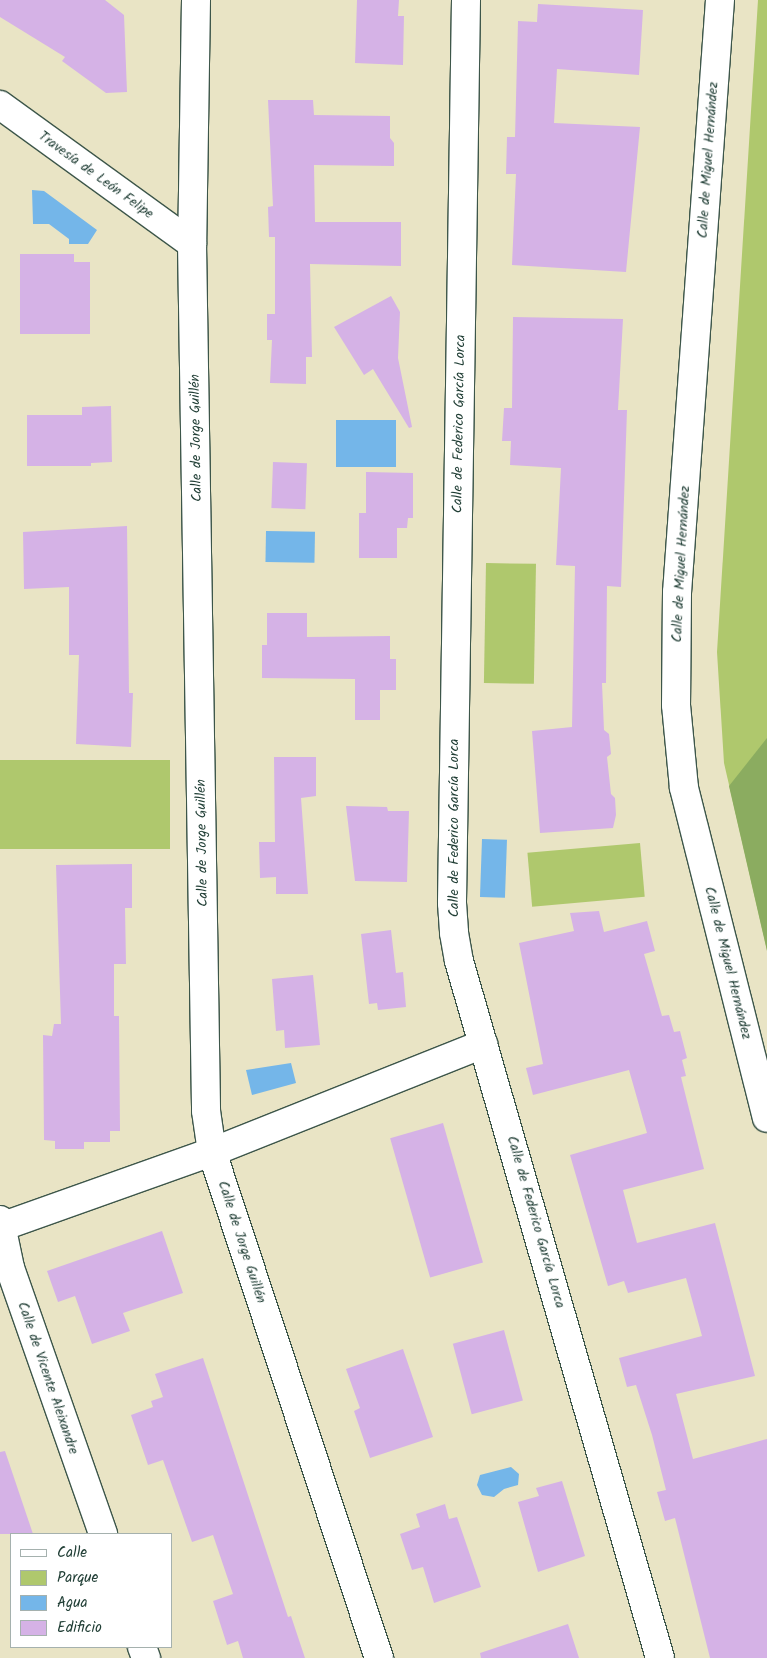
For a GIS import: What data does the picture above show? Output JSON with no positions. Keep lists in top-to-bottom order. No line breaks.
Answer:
{"streets":{"street":["Calle de Miguel Hernández","Travesía de León Felipe","Calle de Federico García Lorca","Calle de Jorge Guillén","Calle de Vicente Aleixandre"]},"crossings":[["Travesía de León Felipe","Calle de Jorge Guillén"]],"legend":["Calle","Parque","Agua","Edificio"]}
